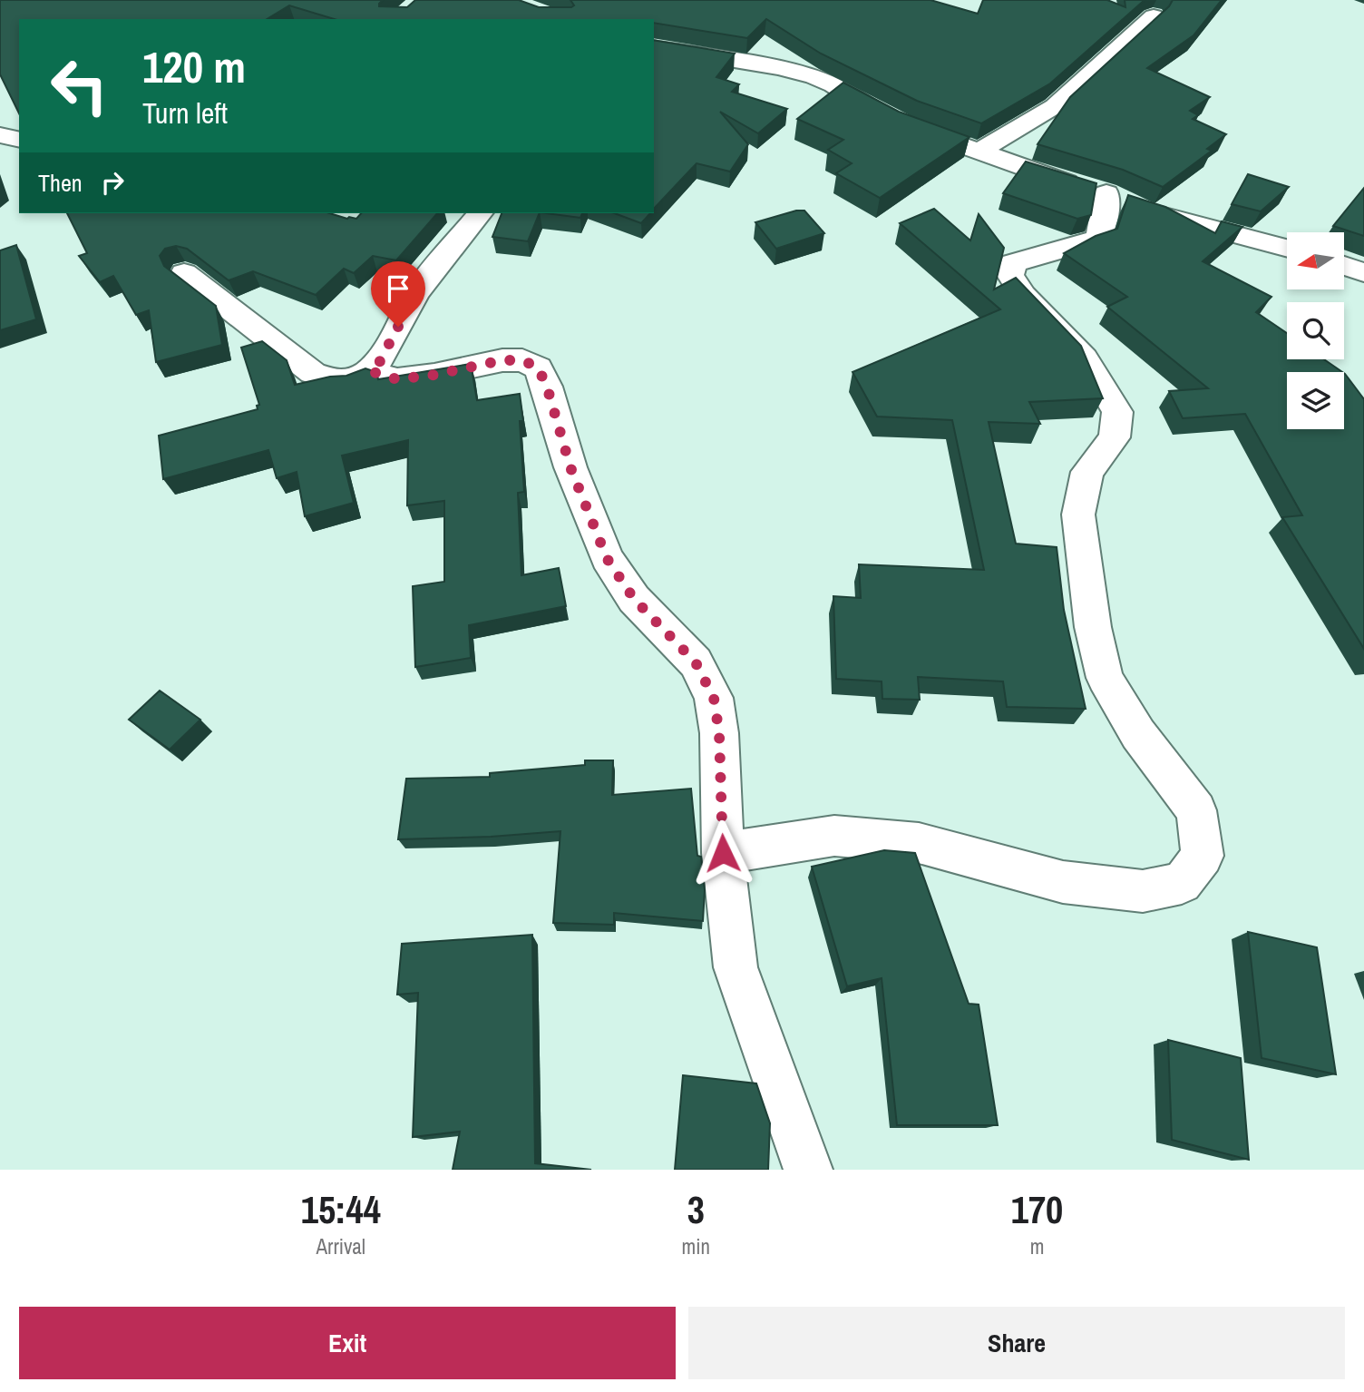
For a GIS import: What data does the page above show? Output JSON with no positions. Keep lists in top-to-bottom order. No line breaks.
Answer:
{"north":"left","page":{"turn":["120 m","Turn left"],"then":"Then","eta":["15:44","Arrival","3","min","170","m"],"buttons":["Exit","Share"]}}
